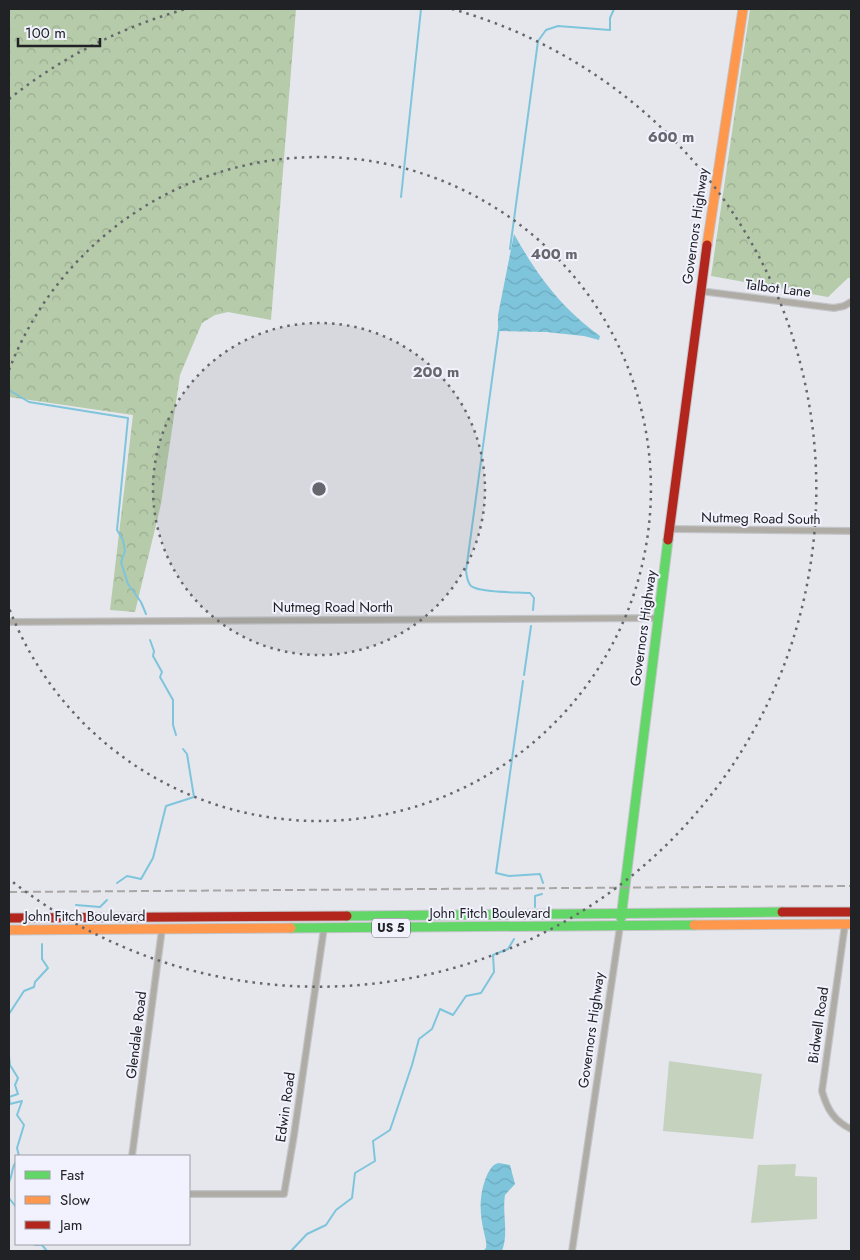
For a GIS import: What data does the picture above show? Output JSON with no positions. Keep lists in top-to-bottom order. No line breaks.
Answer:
{"streets":{"main road":["Governors Highway","John Fitch Boulevard","US 5"],"street":["Talbot Lane","Nutmeg Road South","Nutmeg Road North","Bidwell Road","Glendale Road","Edwin Road"]},"crossings":[["Governors Highway","Talbot Lane"],["Governors Highway","Nutmeg Road South"],["Governors Highway","Nutmeg Road North"],["Governors Highway","John Fitch Boulevard"],["John Fitch Boulevard","Bidwell Road"],["John Fitch Boulevard","Glendale Road"],["John Fitch Boulevard","Edwin Road"]],"legend":["Fast","Slow","Jam"],"scale_bar":"100 m","rings":["600 m","400 m","200 m"]}
